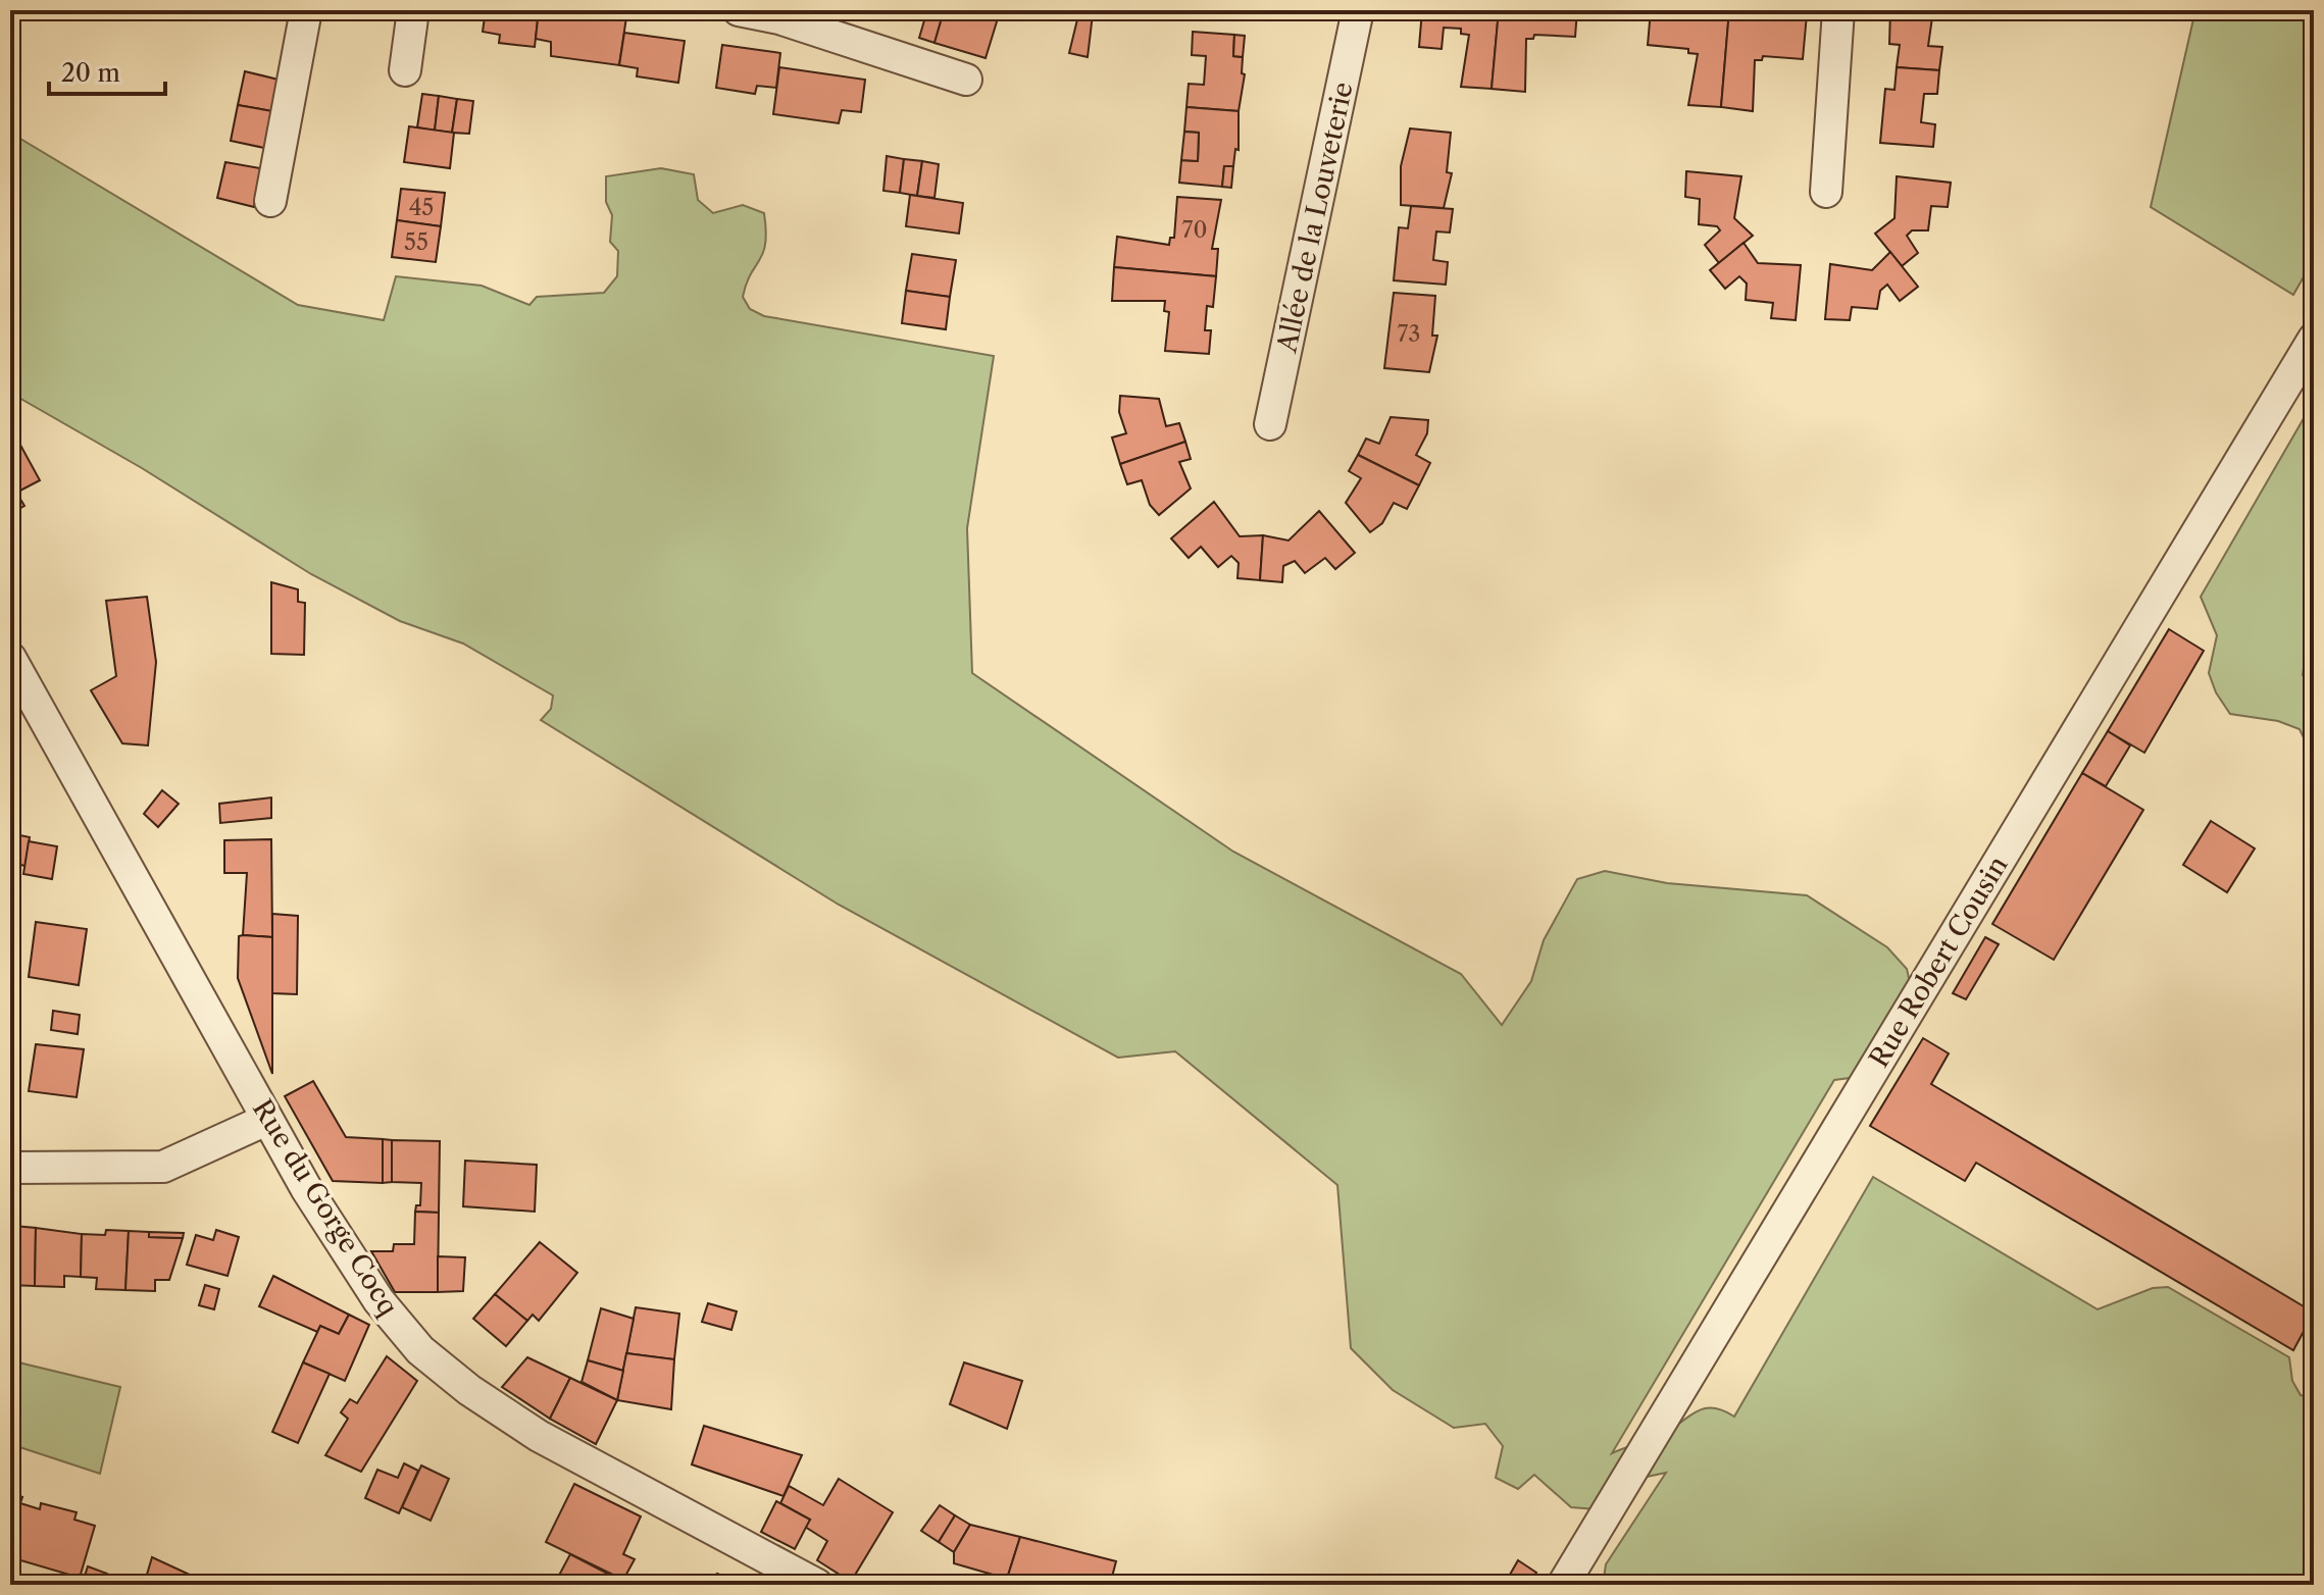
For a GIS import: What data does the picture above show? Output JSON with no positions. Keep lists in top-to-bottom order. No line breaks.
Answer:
{"streets":{"street":["Allée de la Louveterie","Rue Robert Cousin","Rue du Gorge Cocq"]},"house_numbers":["45","70","55","73"],"scale_bar":"20 m"}
